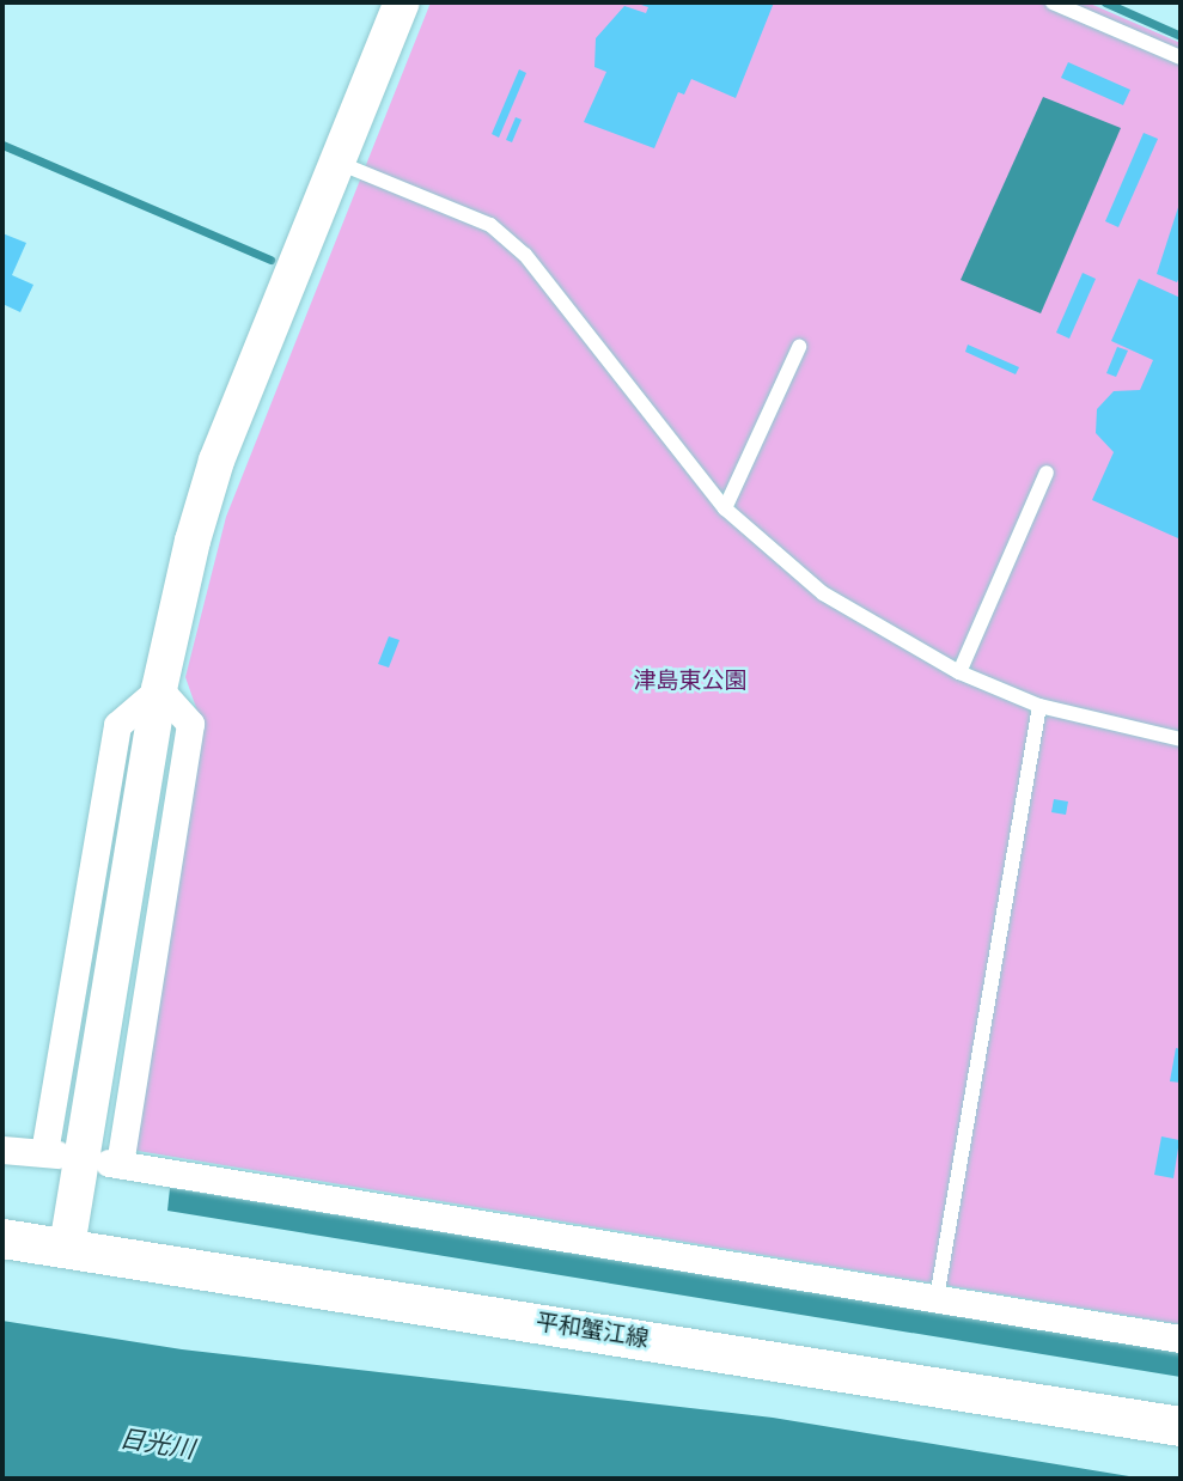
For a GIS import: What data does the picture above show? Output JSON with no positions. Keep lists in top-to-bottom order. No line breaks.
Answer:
{"streets":{"main road":["平和蟹江線"]},"water":["日光川"],"parks":["津島東公園"]}
